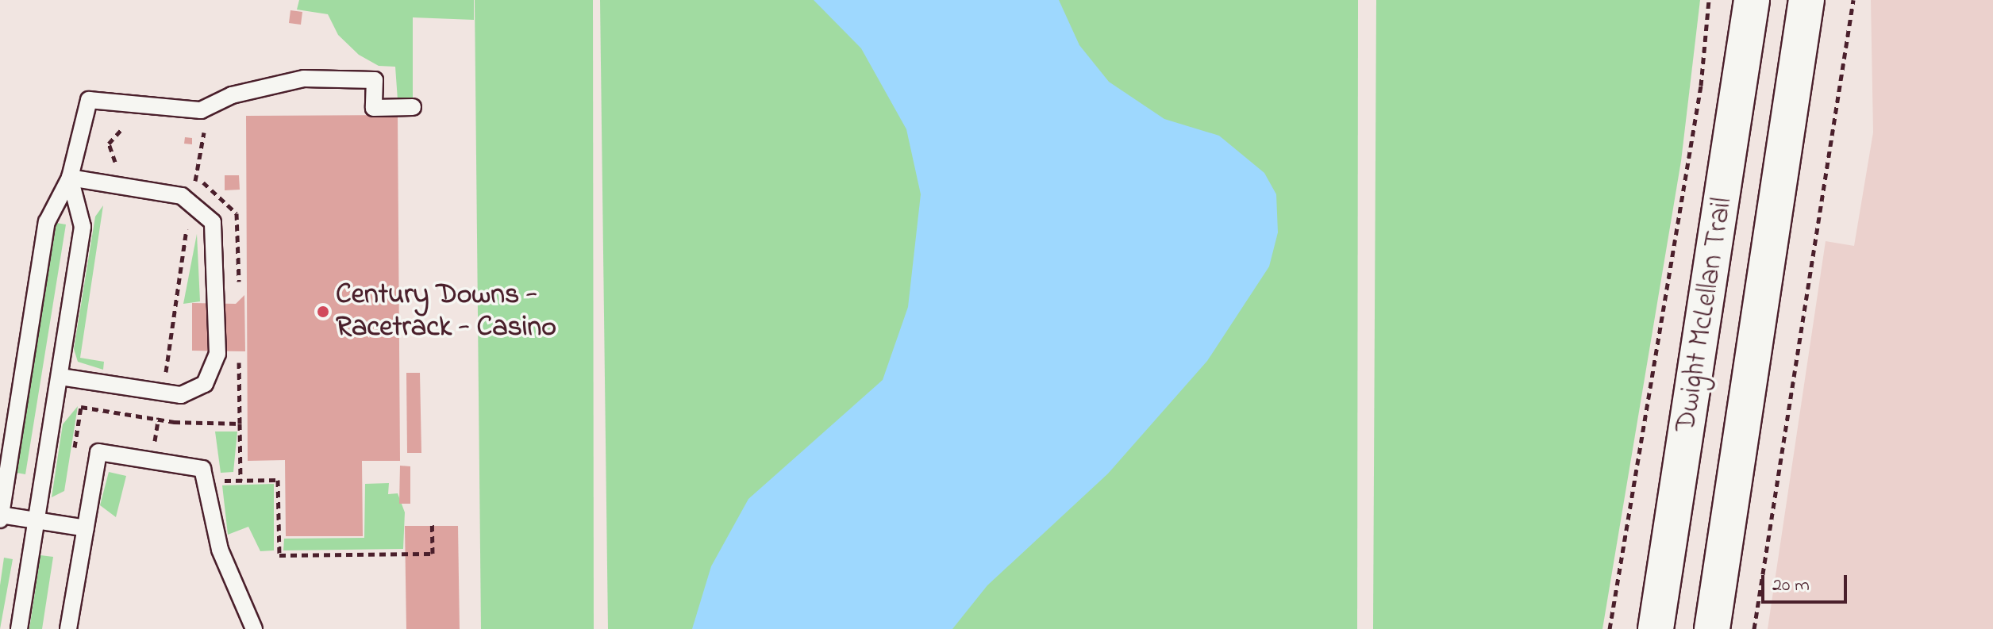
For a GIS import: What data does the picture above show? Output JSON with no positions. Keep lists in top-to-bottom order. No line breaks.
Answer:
{"streets":{"main road":["Dwight McLellan Trail"]},"places":["Century Downs - Racetrack - Casino"],"scale_bar":"20 m"}
